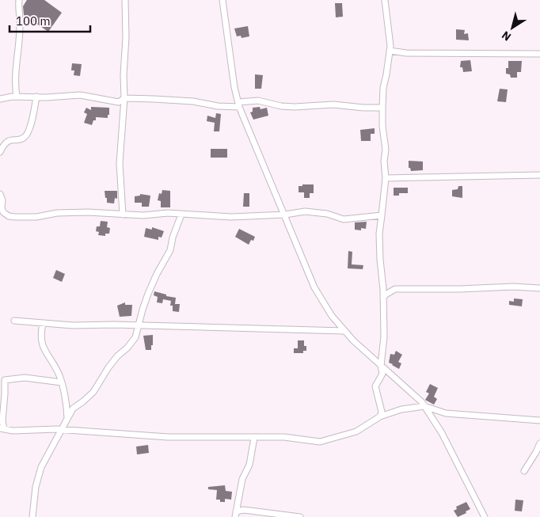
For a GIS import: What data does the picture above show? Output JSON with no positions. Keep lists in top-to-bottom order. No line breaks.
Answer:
{"scale_bar":"100 m","north":"bottom left"}
